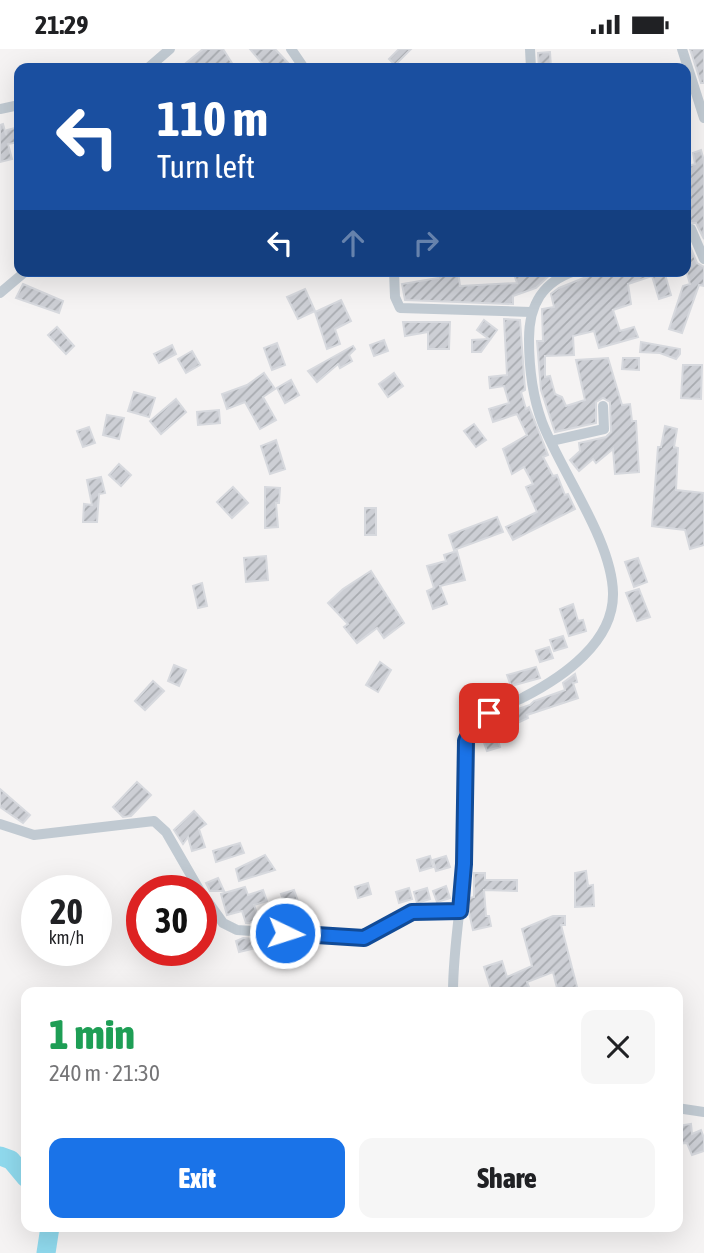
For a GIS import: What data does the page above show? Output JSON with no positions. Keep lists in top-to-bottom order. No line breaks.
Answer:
{"page":{"status":"21:29","turn":["110 m","Turn left"],"speed":"20 km/h","limit":"30","heading":["1 min","240 m · 21:30"],"buttons":["Exit","Share"]}}
